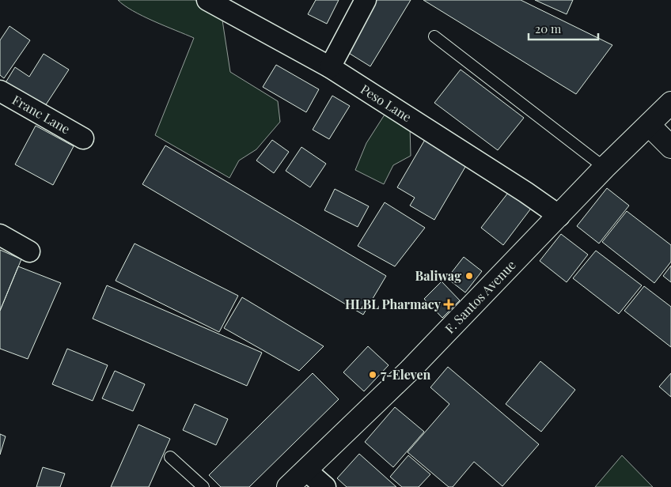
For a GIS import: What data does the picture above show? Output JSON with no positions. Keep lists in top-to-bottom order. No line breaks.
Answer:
{"streets":{"street":["Peso Lane","Franc Lane","F. Santos Avenue"]},"crossings":[["Peso Lane","F. Santos Avenue"]],"places":{"other":["Baliwag","7-Eleven"],"health":["HLBL Pharmacy"]},"scale_bar":"20 m"}
